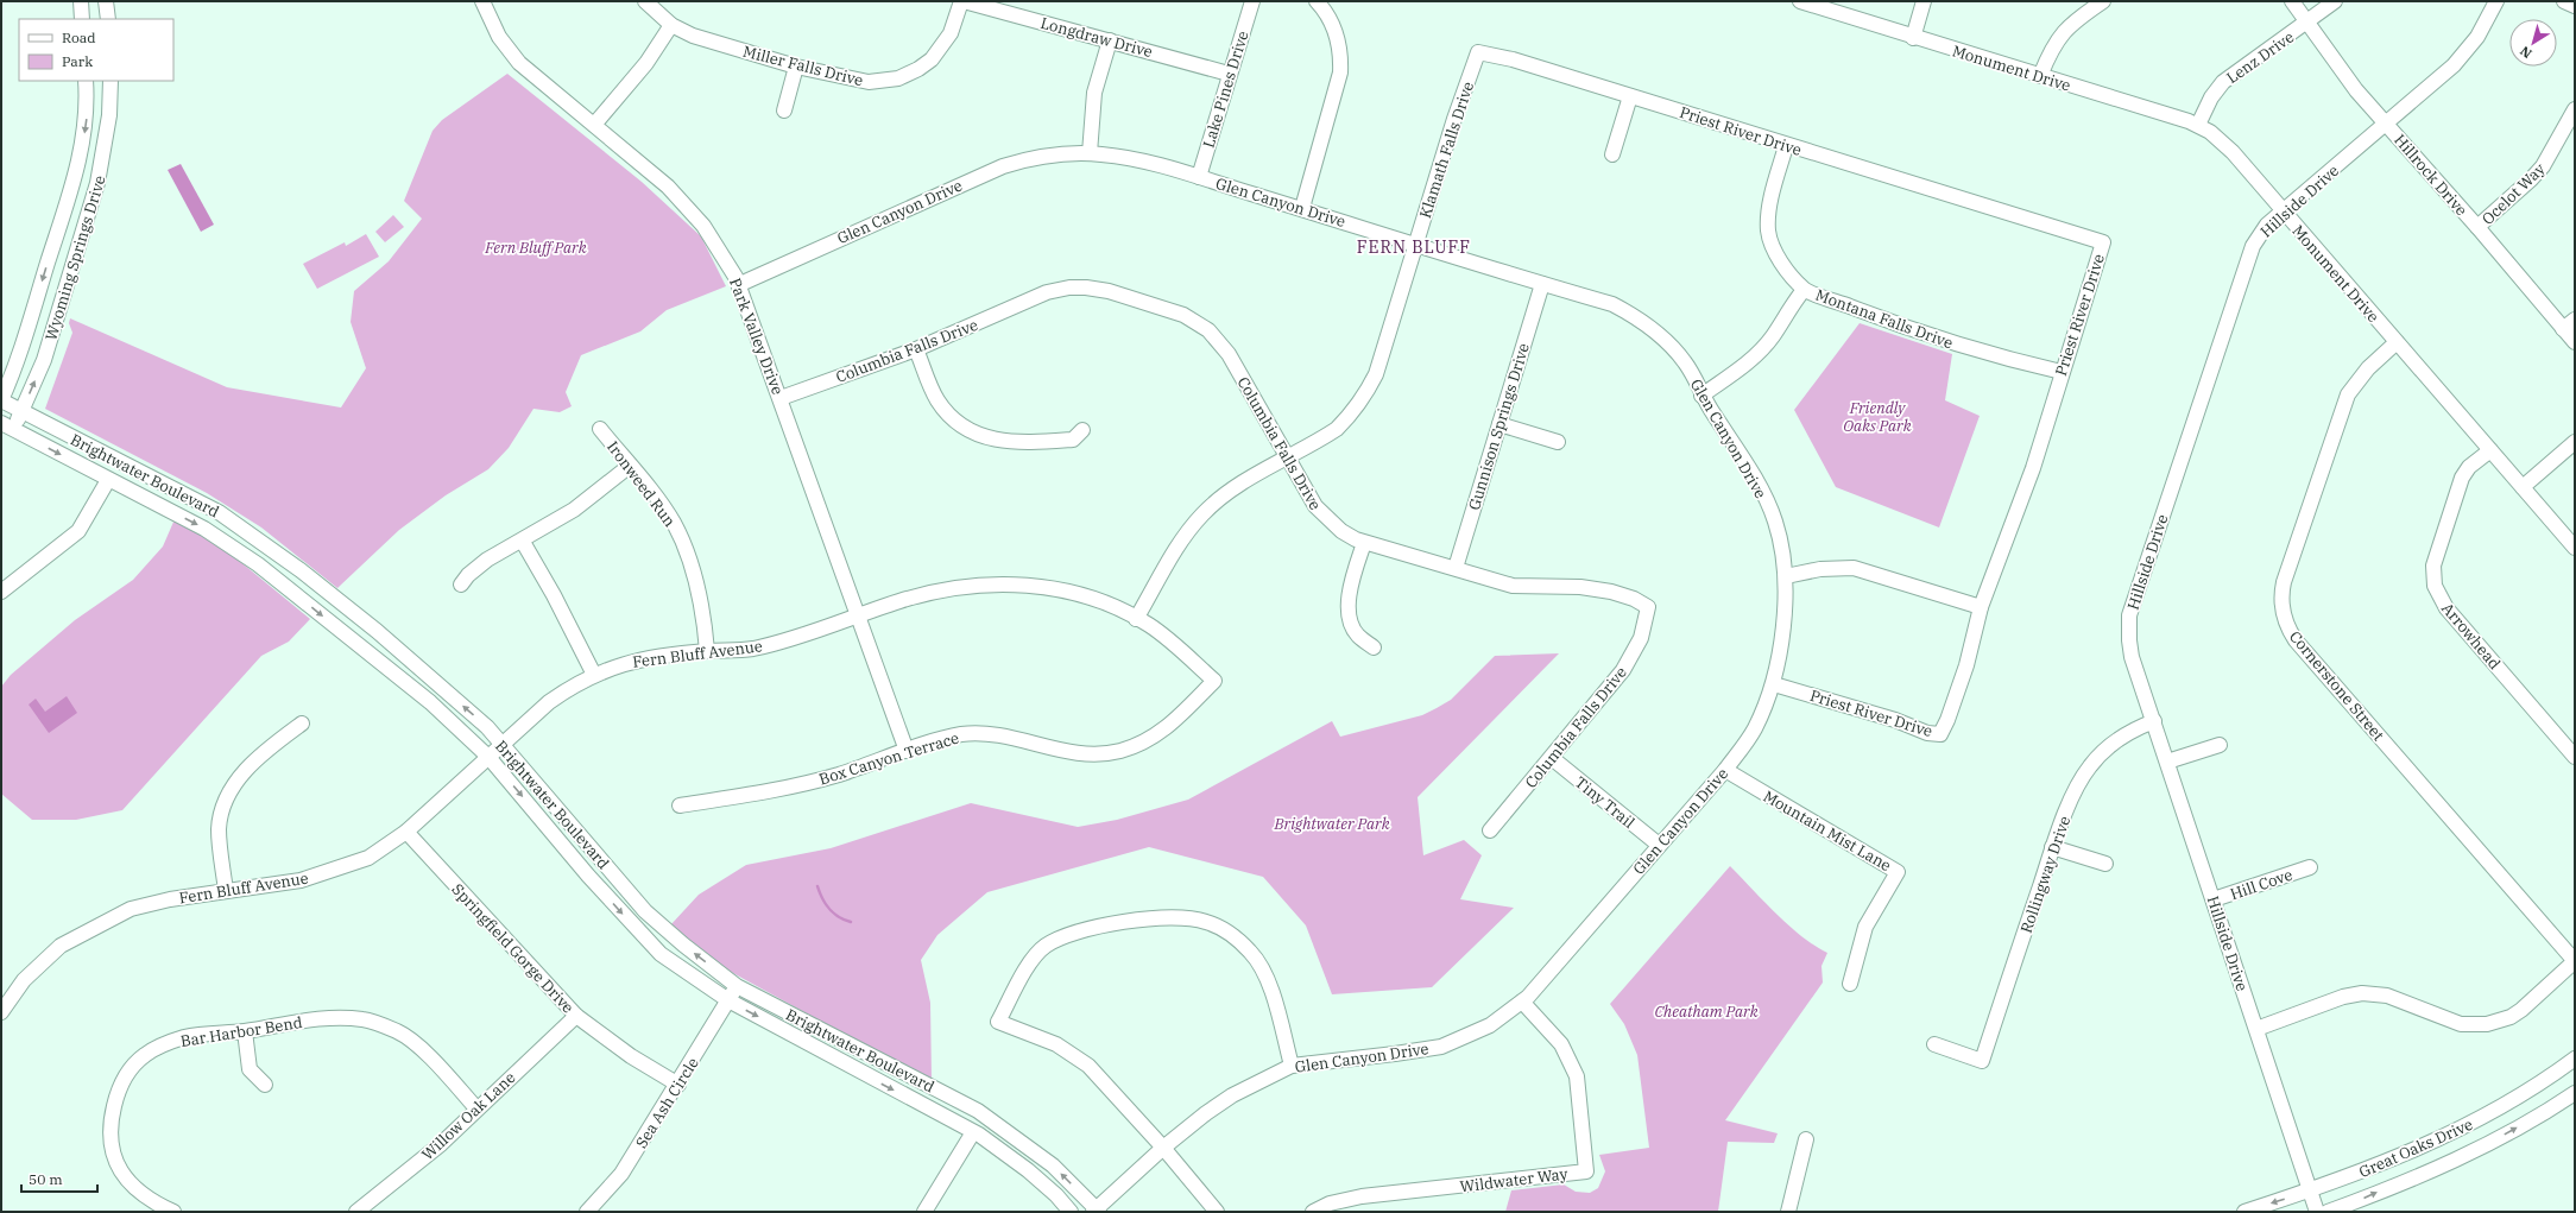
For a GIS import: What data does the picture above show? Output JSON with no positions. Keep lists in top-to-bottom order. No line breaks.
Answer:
{"streets":{"street":["Longdraw Drive","Lenz Drive","Miller Falls Drive","Monument Drive","Lake Pines Drive","Priest River Drive","Klamath Falls Drive","Hillrock Drive","Ocelot Way","Hillside Drive","Glen Canyon Drive","Wyoming Springs Drive","Montana Falls Drive","Park Valley Drive","Columbia Falls Drive","Gunnison Springs Drive","Brightwater Boulevard","Ironweed Run","Arrowhead","Fern Bluff Avenue","Cornerstone Street","Box Canyon Terrace","Tiny Trail","Mountain Mist Lane","Rollingway Drive","Hill Cove","Springfield Gorge Drive","Bar Harbor Bend","Sea Ash Circle","Willow Oak Lane","Great Oaks Drive","Wildwater Way"]},"crossings":[["Longdraw Drive","Miller Falls Drive"],["Longdraw Drive","Lake Pines Drive"],["Lenz Drive","Monument Drive"],["Lenz Drive","Hillrock Drive"],["Monument Drive","Hillside Drive"],["Monument Drive","Arrowhead"],["Monument Drive","Cornerstone Street"],["Lake Pines Drive","Glen Canyon Drive"],["Priest River Drive","Klamath Falls Drive"],["Priest River Drive","Glen Canyon Drive"],["Priest River Drive","Montana Falls Drive"],["Klamath Falls Drive","Glen Canyon Drive"],["Klamath Falls Drive","Columbia Falls Drive"],["Klamath Falls Drive","Fern Bluff Avenue"],["Hillrock Drive","Ocelot Way"],["Hillrock Drive","Hillside Drive"],["Hillside Drive","Rollingway Drive"],["Hillside Drive","Hill Cove"],["Hillside Drive","Great Oaks Drive"],["Glen Canyon Drive","Park Valley Drive"],["Glen Canyon Drive","Gunnison Springs Drive"],["Glen Canyon Drive","Brightwater Boulevard"],["Glen Canyon Drive","Tiny Trail"],["Glen Canyon Drive","Mountain Mist Lane"],["Glen Canyon Drive","Wildwater Way"],["Wyoming Springs Drive","Brightwater Boulevard"],["Park Valley Drive","Columbia Falls Drive"],["Park Valley Drive","Fern Bluff Avenue"],["Park Valley Drive","Box Canyon Terrace"],["Columbia Falls Drive","Gunnison Springs Drive"],["Columbia Falls Drive","Tiny Trail"],["Brightwater Boulevard","Fern Bluff Avenue"],["Brightwater Boulevard","Sea Ash Circle"],["Ironweed Run","Fern Bluff Avenue"],["Fern Bluff Avenue","Box Canyon Terrace"],["Fern Bluff Avenue","Springfield Gorge Drive"],["Springfield Gorge Drive","Sea Ash Circle"],["Springfield Gorge Drive","Willow Oak Lane"],["Bar Harbor Bend","Willow Oak Lane"]],"districts":["FERN BLUFF"],"parks":["Fern Bluff Park","Friendly Oaks Park","Brightwater Park","Cheatham Park"],"legend":["Road","Park"],"scale_bar":"50 m","north":"bottom left"}
